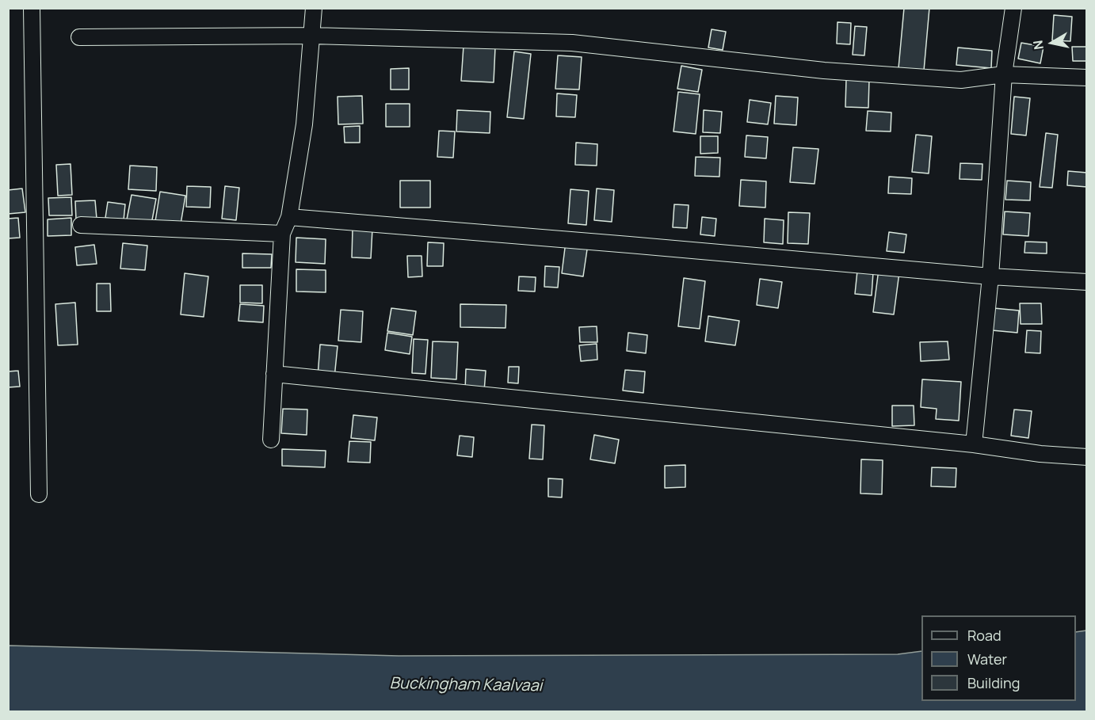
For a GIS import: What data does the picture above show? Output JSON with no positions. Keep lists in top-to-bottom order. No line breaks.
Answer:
{"water":["Buckingham Kaalvaai"],"legend":["Road","Water","Building"],"north":"left"}
